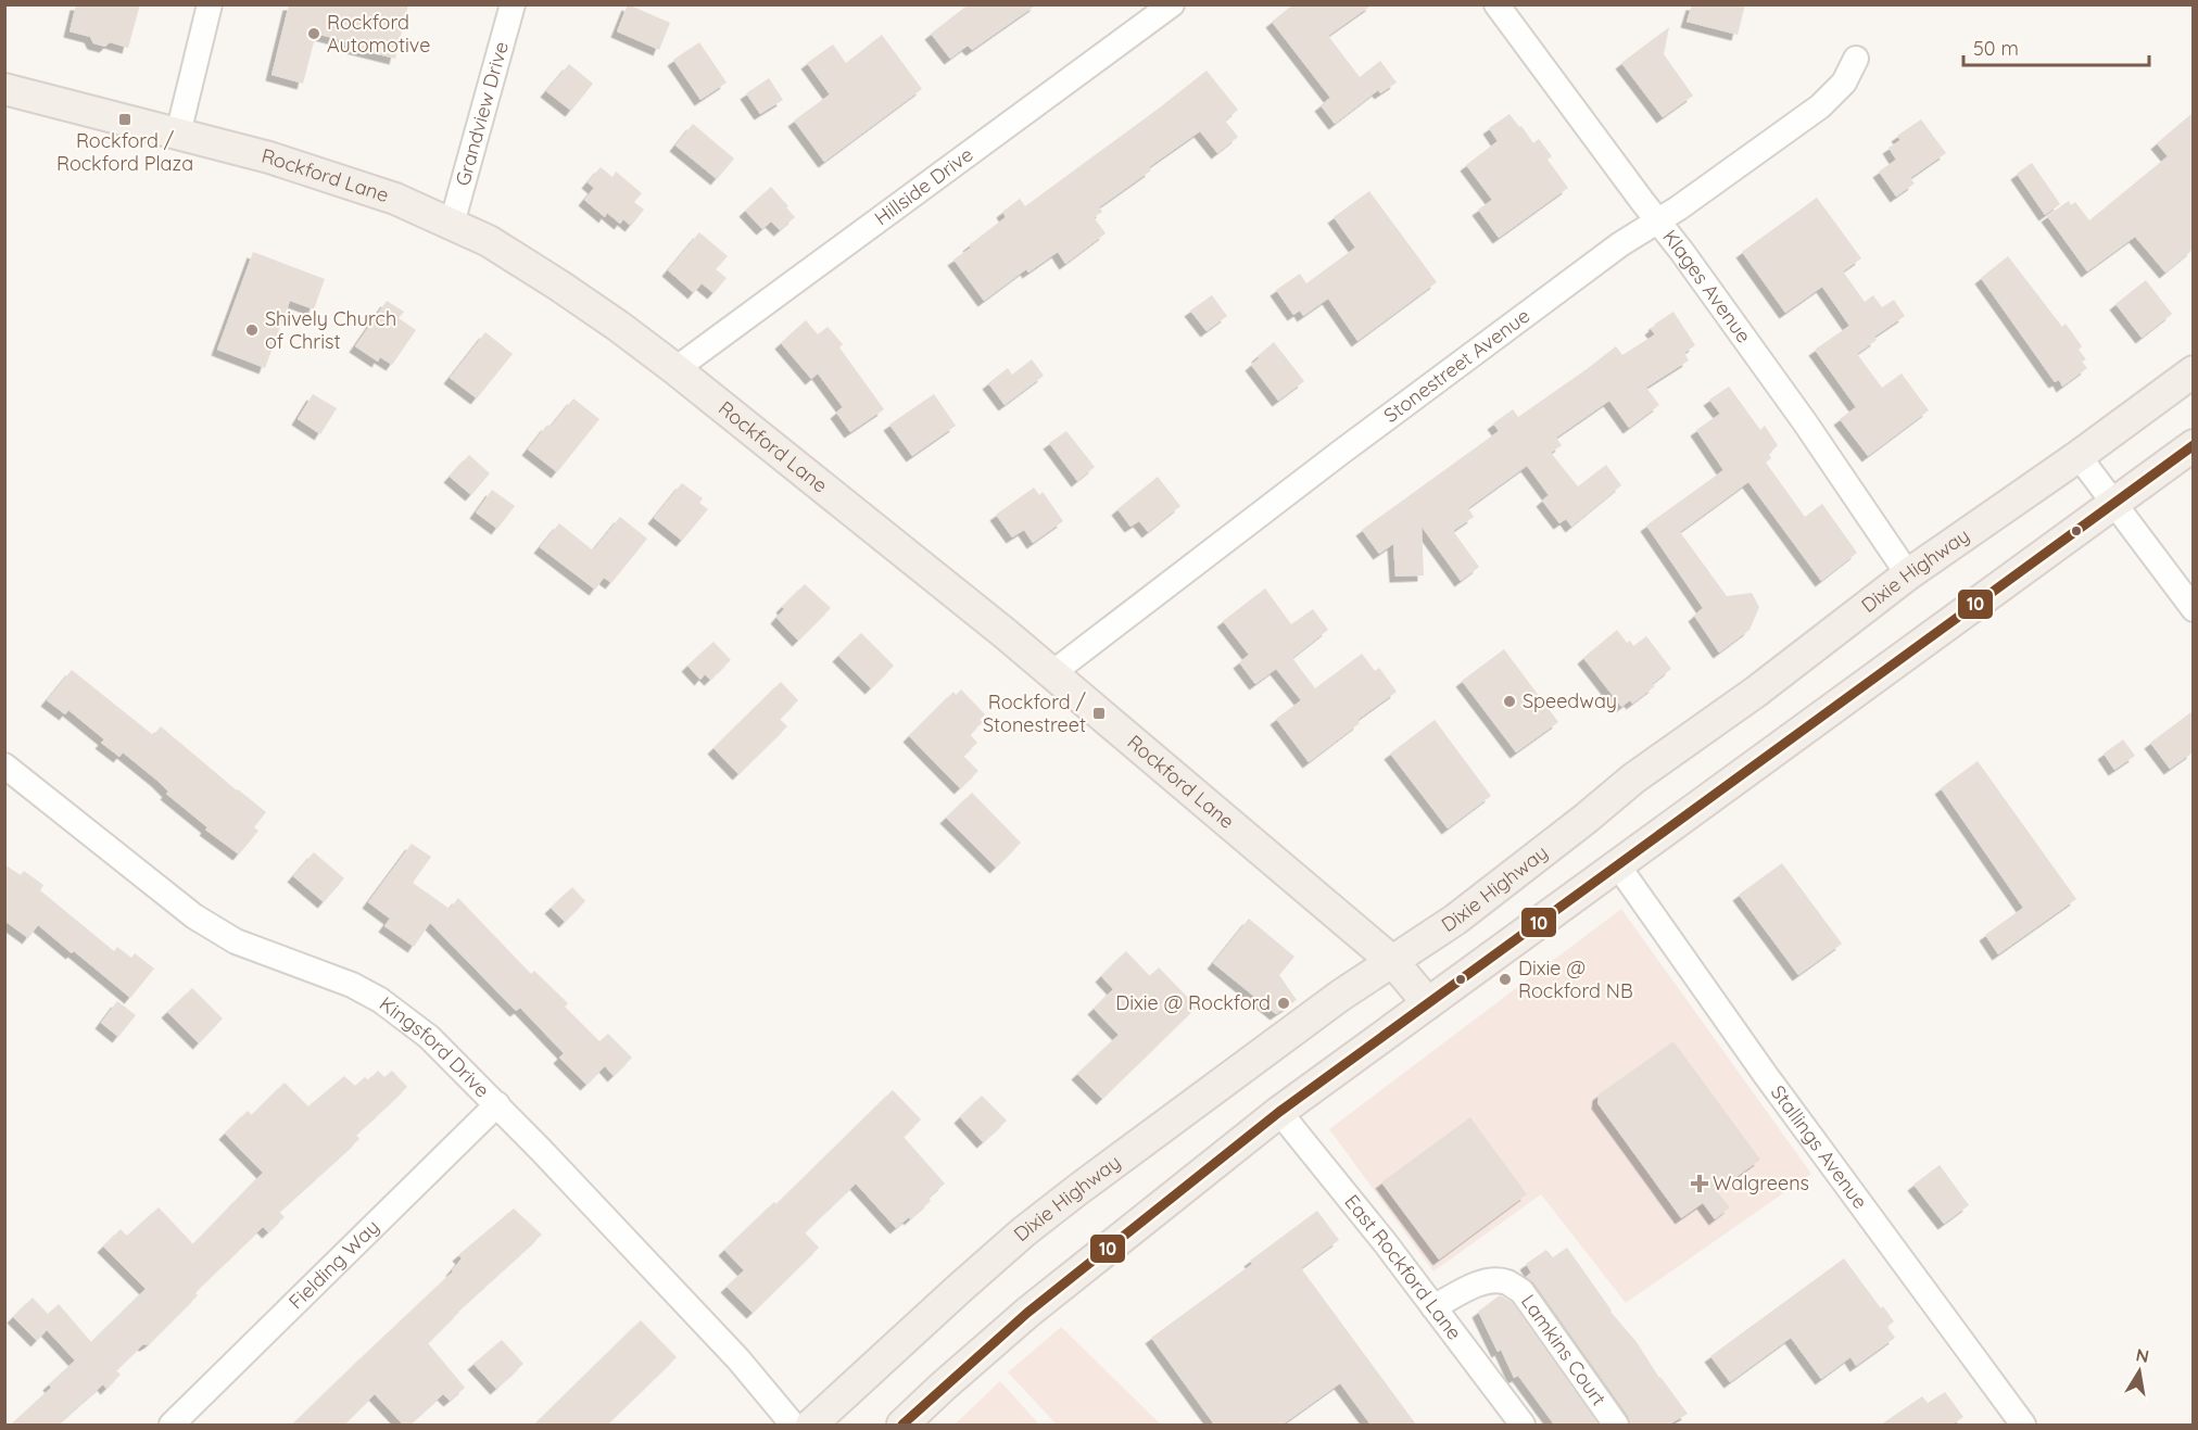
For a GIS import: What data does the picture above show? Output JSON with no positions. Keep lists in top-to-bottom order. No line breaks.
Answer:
{"streets":{"main road":["Rockford Lane","Dixie Highway"],"street":["Grandview Drive","Hillside Drive","Klages Avenue","Stonestreet Avenue","Kingsford Drive","Stallings Avenue","Fielding Way","East Rockford Lane","Lamkins Court"]},"crossings":[["Grandview Drive","Rockford Lane"],["Rockford Lane","Hillside Drive"],["Rockford Lane","Stonestreet Avenue"],["Rockford Lane","Dixie Highway"],["Klages Avenue","Stonestreet Avenue"],["Klages Avenue","Dixie Highway"],["Kingsford Drive","Fielding Way"],["East Rockford Lane","Lamkins Court"]],"places":{"other":["Rockford Automotive","Shively Church of Christ","Speedway","Dixie @ Rockford NB","Dixie @ Rockford"],"transit":["Rockford / Rockford Plaza","Rockford / Stonestreet"],"health":["Walgreens"]},"lines":["transit line 10"],"scale_bar":"50 m","north":"top"}
